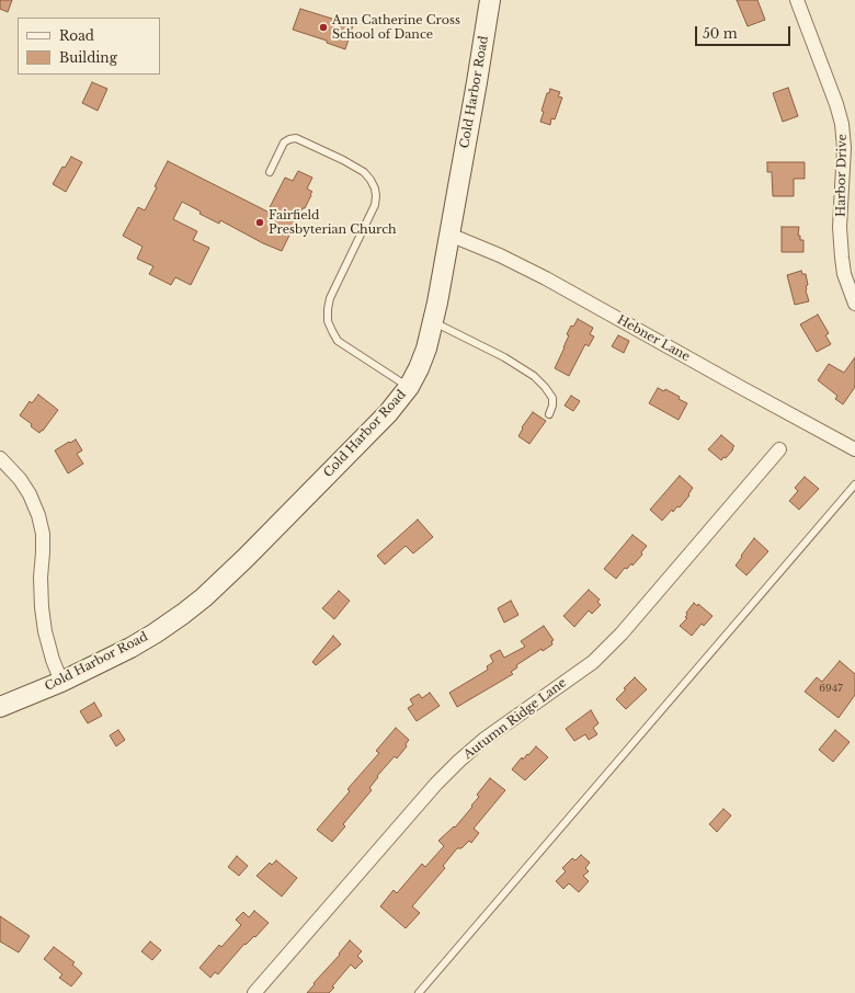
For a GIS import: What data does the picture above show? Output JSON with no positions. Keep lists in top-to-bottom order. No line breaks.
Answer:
{"streets":{"main road":["Cold Harbor Road"],"street":["Harbor Drive","Hebner Lane","Autumn Ridge Lane"]},"crossings":[["Cold Harbor Road","Hebner Lane"]],"places":["Ann Catherine Cross School of Dance","Fairfield Presbyterian Church"],"house_numbers":["6947"],"legend":["Road","Building"],"scale_bar":"50 m"}
